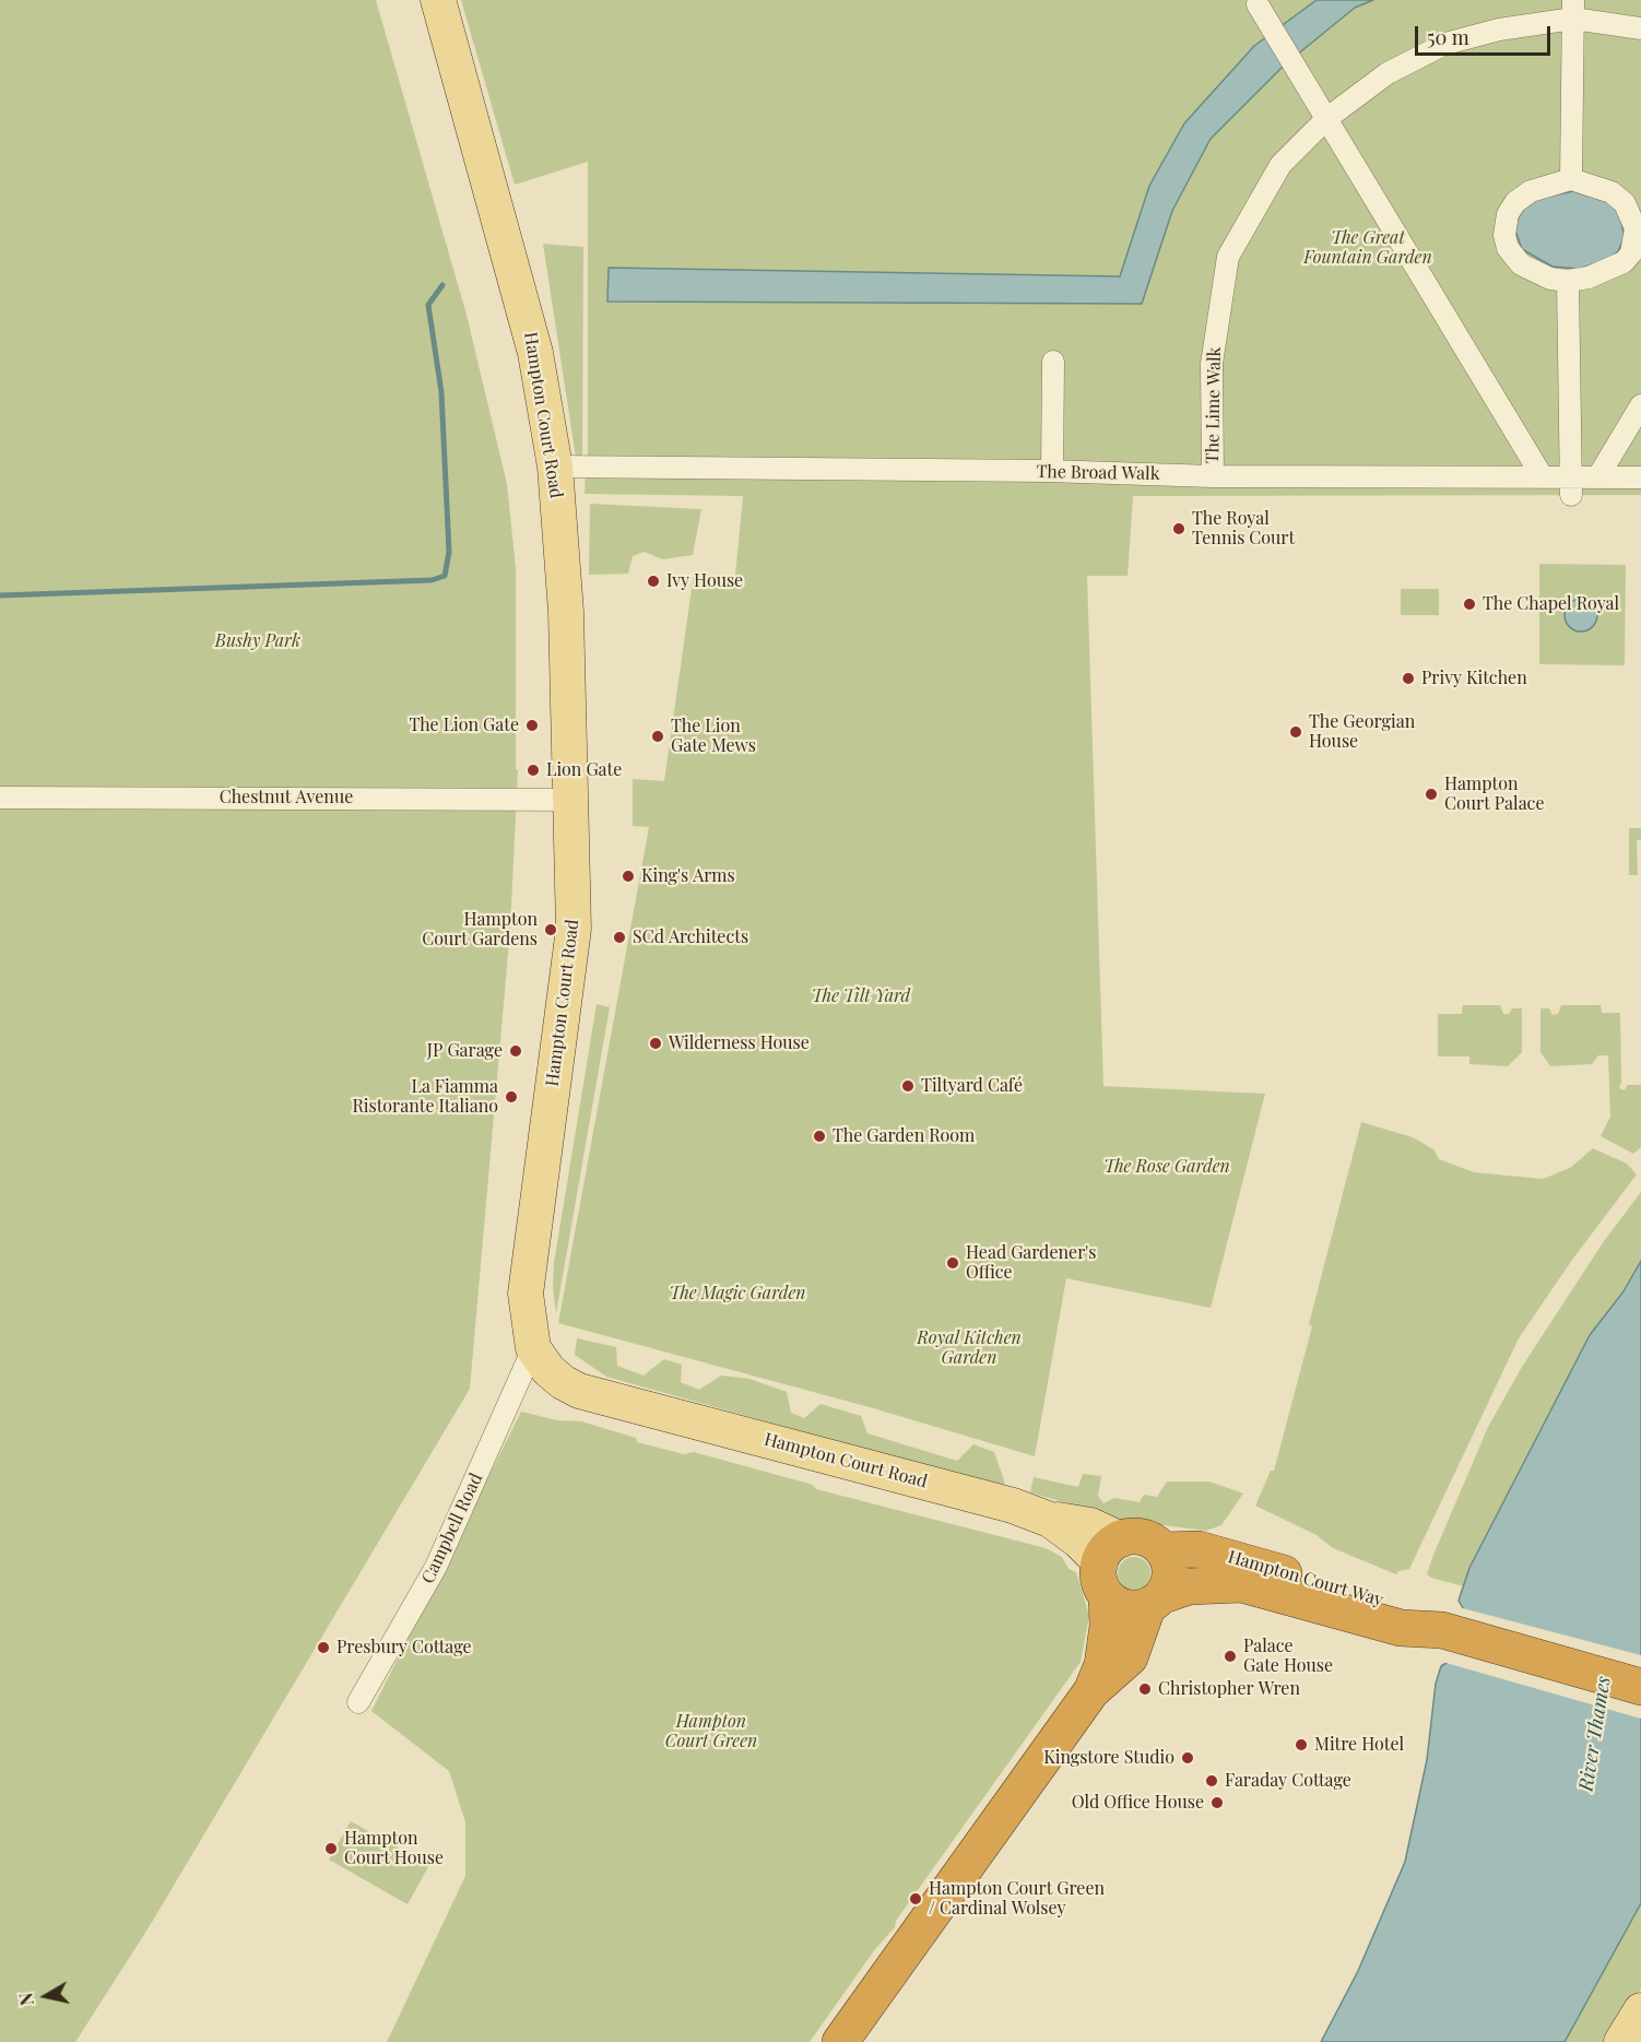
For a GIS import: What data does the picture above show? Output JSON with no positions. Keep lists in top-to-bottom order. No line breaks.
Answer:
{"streets":{"highway":["Hampton Court Way"],"main road":["Hampton Court Road"],"street":["The Lime Walk","The Broad Walk","Chestnut Avenue","Campbell Road"]},"crossings":[["The Lime Walk","The Broad Walk"],["Hampton Court Road","The Broad Walk"],["Hampton Court Road","Chestnut Avenue"],["Hampton Court Road","Campbell Road"],["Hampton Court Road","Hampton Court Way"]],"water":["River Thames"],"parks":["The Great Fountain Garden","Bushy Park","The Tilt Yard","The Rose Garden","The Magic Garden","Royal Kitchen Garden","Hampton Court Green"],"places":["The Royal Tennis Court","Ivy House","The Chapel Royal","Privy Kitchen","The Lion Gate","The Georgian House","The Lion Gate Mews","Lion Gate","Hampton Court Palace","King's Arms","Hampton Court Gardens","SCd Architects","Wilderness House","JP Garage","Tiltyard Café","La Fiamma Ristorante Italiano","The Garden Room","Head Gardener's Office","Presbury Cottage","Palace Gate House","Christopher Wren","Mitre Hotel","Kingstore Studio","Faraday Cottage","Old Office House","Hampton Court House","Hampton Court Green / Cardinal Wolsey"],"scale_bar":"50 m","north":"left"}
